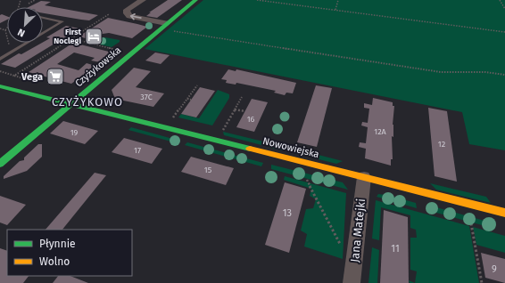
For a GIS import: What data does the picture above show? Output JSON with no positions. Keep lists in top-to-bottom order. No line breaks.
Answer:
{"streets":{"street":["Czyżykowska","Nowowiejska","Jana Matejki"]},"crossings":[["Czyżykowska","Nowowiejska"],["Nowowiejska","Jana Matejki"]],"districts":["CZYŻYKOWO"],"places":{"hotel":["First Noclegi"],"supermarket":["Vega"]},"house_numbers":["37C","16","12A","19","12","17","15","13","11","9"],"legend":["Płynnie","Wolno"],"north":"bottom left"}
